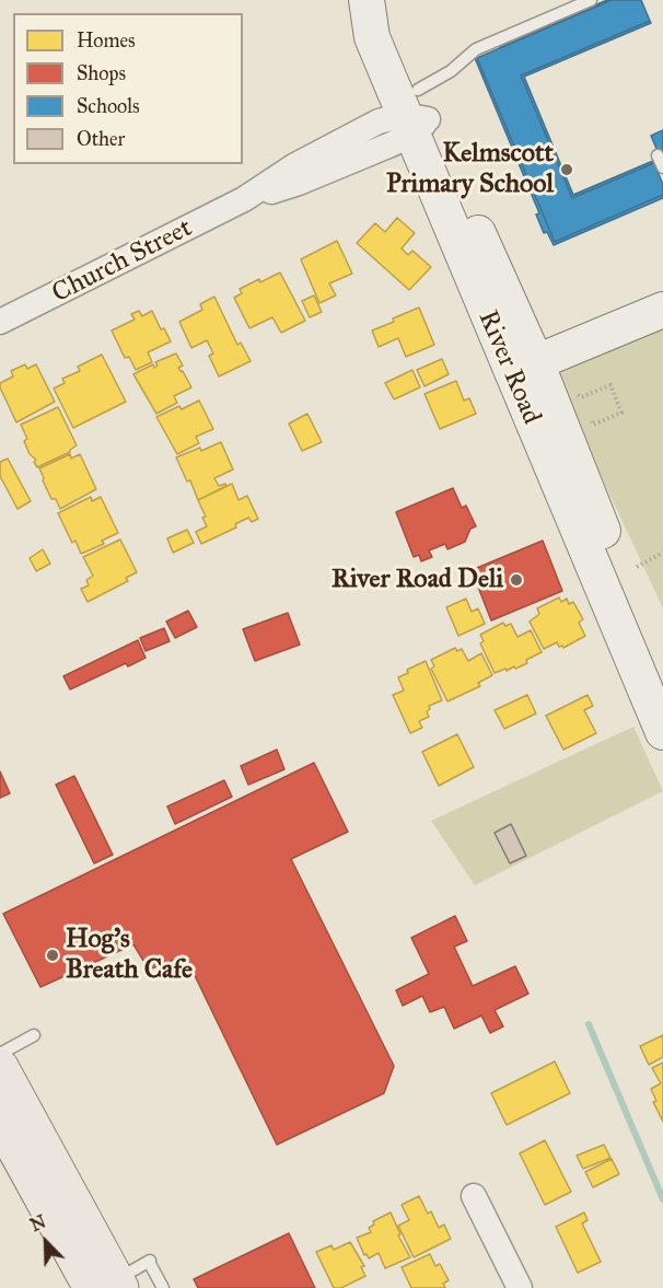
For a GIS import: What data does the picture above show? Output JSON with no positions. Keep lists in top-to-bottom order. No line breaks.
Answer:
{"streets":{"main road":["River Road"],"street":["Church Street"]},"crossings":[["Church Street","River Road"]],"places":["Kelmscott Primary School","River Road Deli","Hog's Breath Cafe"],"legend":["Homes","Shops","Schools","Other"],"north":"top left"}
